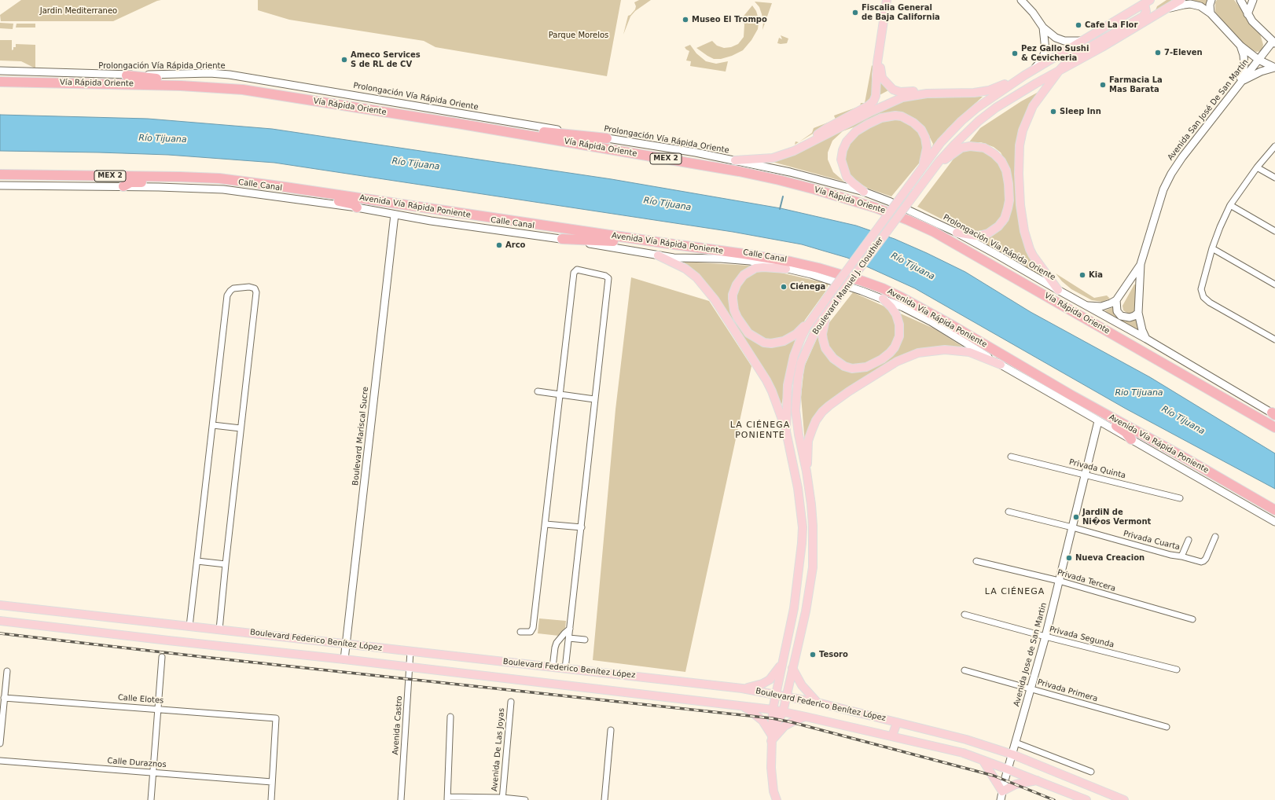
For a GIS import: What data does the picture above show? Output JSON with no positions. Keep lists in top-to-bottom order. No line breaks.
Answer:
{"streets":{"highway":["Vía Rápida Oriente","MEX 2","Avenida Vía Rápida Poniente"],"main road":["Prolongación Vía Rápida Oriente","Avenida San José De San Martín","Calle Canal","Boulevard Manuel J. Clouthier","Boulevard Mariscal Sucre","Boulevard Federico Benítez López","Avenida Jose de San Martin"],"street":["Privada Quinta","Privada Cuarta","Privada Tercera","Privada Segunda","Privada Primera","Calle Elotes","Avenida Castro","Avenida De Las Joyas","Calle Duraznos"]},"crossings":[["Prolongación Vía Rápida Oriente","Avenida San José De San Martín"],["Calle Canal","Boulevard Mariscal Sucre"],["Calle Canal","Avenida Jose de San Martin"],["Boulevard Manuel J. Clouthier","Boulevard Federico Benítez López"],["Boulevard Mariscal Sucre","Boulevard Federico Benítez López"],["Privada Quinta","Avenida Jose de San Martin"],["Privada Cuarta","Avenida Jose de San Martin"],["Privada Tercera","Avenida Jose de San Martin"],["Privada Segunda","Avenida Jose de San Martin"],["Boulevard Federico Benítez López","Avenida Jose de San Martin"],["Boulevard Federico Benítez López","Avenida Castro"],["Avenida Jose de San Martin","Privada Primera"],["Calle Elotes","Calle Duraznos"]],"districts":["LA CIÉNEGA PONIENTE","LA CIÉNEGA"],"water":["Río Tijuana","Rio Tijuana"],"parks":["Jardin Mediterraneo","Parque Morelos"],"places":["Fiscalia General de Baja California","Museo El Trompo","Cafe La Flor","7-Eleven","Pez Gallo Sushi & Cevicheria","Ameco Services S de RL de CV","Farmacia La Mas Barata","Sleep Inn","Arco","Kia","Ciénega","JardiN de Ni�os Vermont","Nueva Creacion","Tesoro"]}
